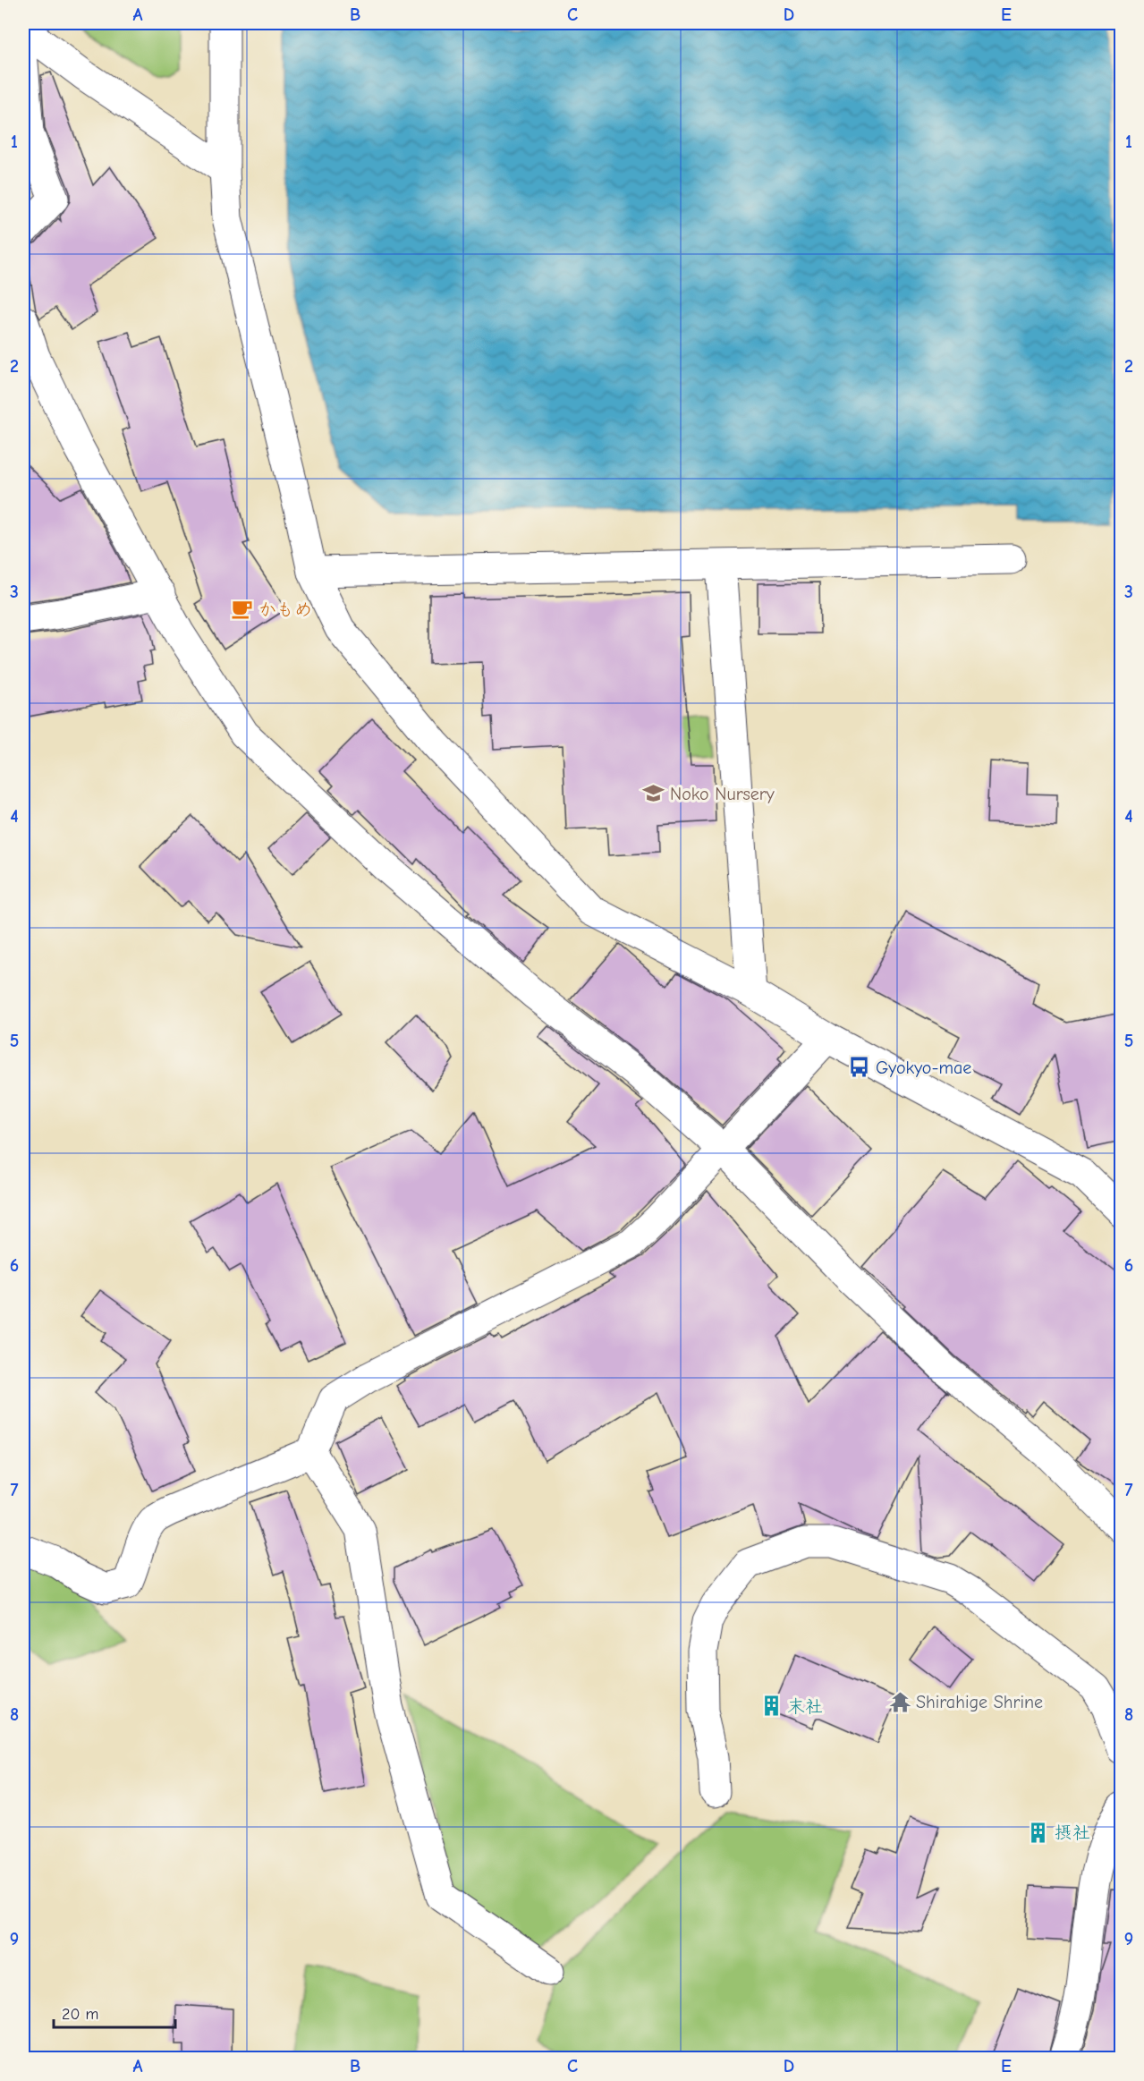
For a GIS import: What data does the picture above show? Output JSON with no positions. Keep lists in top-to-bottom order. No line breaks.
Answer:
{"places":{"cafe":["かもめ"],"school or university":["Noko Nursery"],"bus stop":["Gyokyo-mae"],"temple":["Shirahige Shrine"],"building":["末社","摂社"]},"scale_bar":"20 m","grid":{"columns":["A","B","C","D","E"],"rows":["1","2","3","4","5","6","7","8","9"]}}
